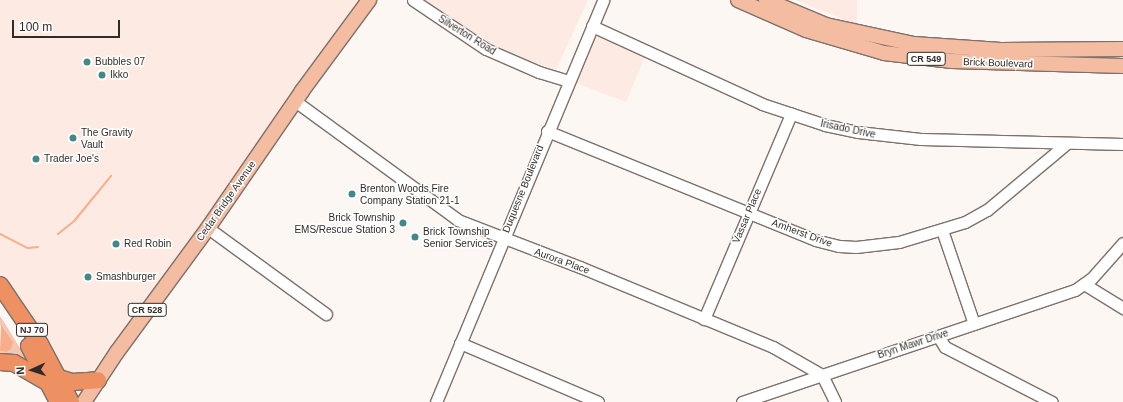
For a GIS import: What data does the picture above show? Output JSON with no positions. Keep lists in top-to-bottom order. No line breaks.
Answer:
{"streets":{"highway":["NJ 70"],"main road":["CR 549","Brick Boulevard","Cedar Bridge Avenue","CR 528"],"street":["Silverton Road","Irisado Drive","Duquesne Boulevard","Vassar Place","Amherst Drive","Aurora Place","Bryn Mawr Drive"]},"crossings":[["Silverton Road","Duquesne Boulevard"],["Irisado Drive","Duquesne Boulevard"],["Irisado Drive","Vassar Place"],["Irisado Drive","Amherst Drive"],["Duquesne Boulevard","Amherst Drive"],["Duquesne Boulevard","Aurora Place"],["Cedar Bridge Avenue","Aurora Place"],["Vassar Place","Amherst Drive"],["Vassar Place","Aurora Place"],["Aurora Place","Bryn Mawr Drive"]],"places":["Bubbles 07","Ikko","The Gravity Vault","Trader Joe's","Brenton Woods Fire Company Station 21-1","Brick Township EMS/Rescue Station 3","Brick Township Senior Services","Red Robin","Smashburger"],"scale_bar":"100 m","north":"left"}
